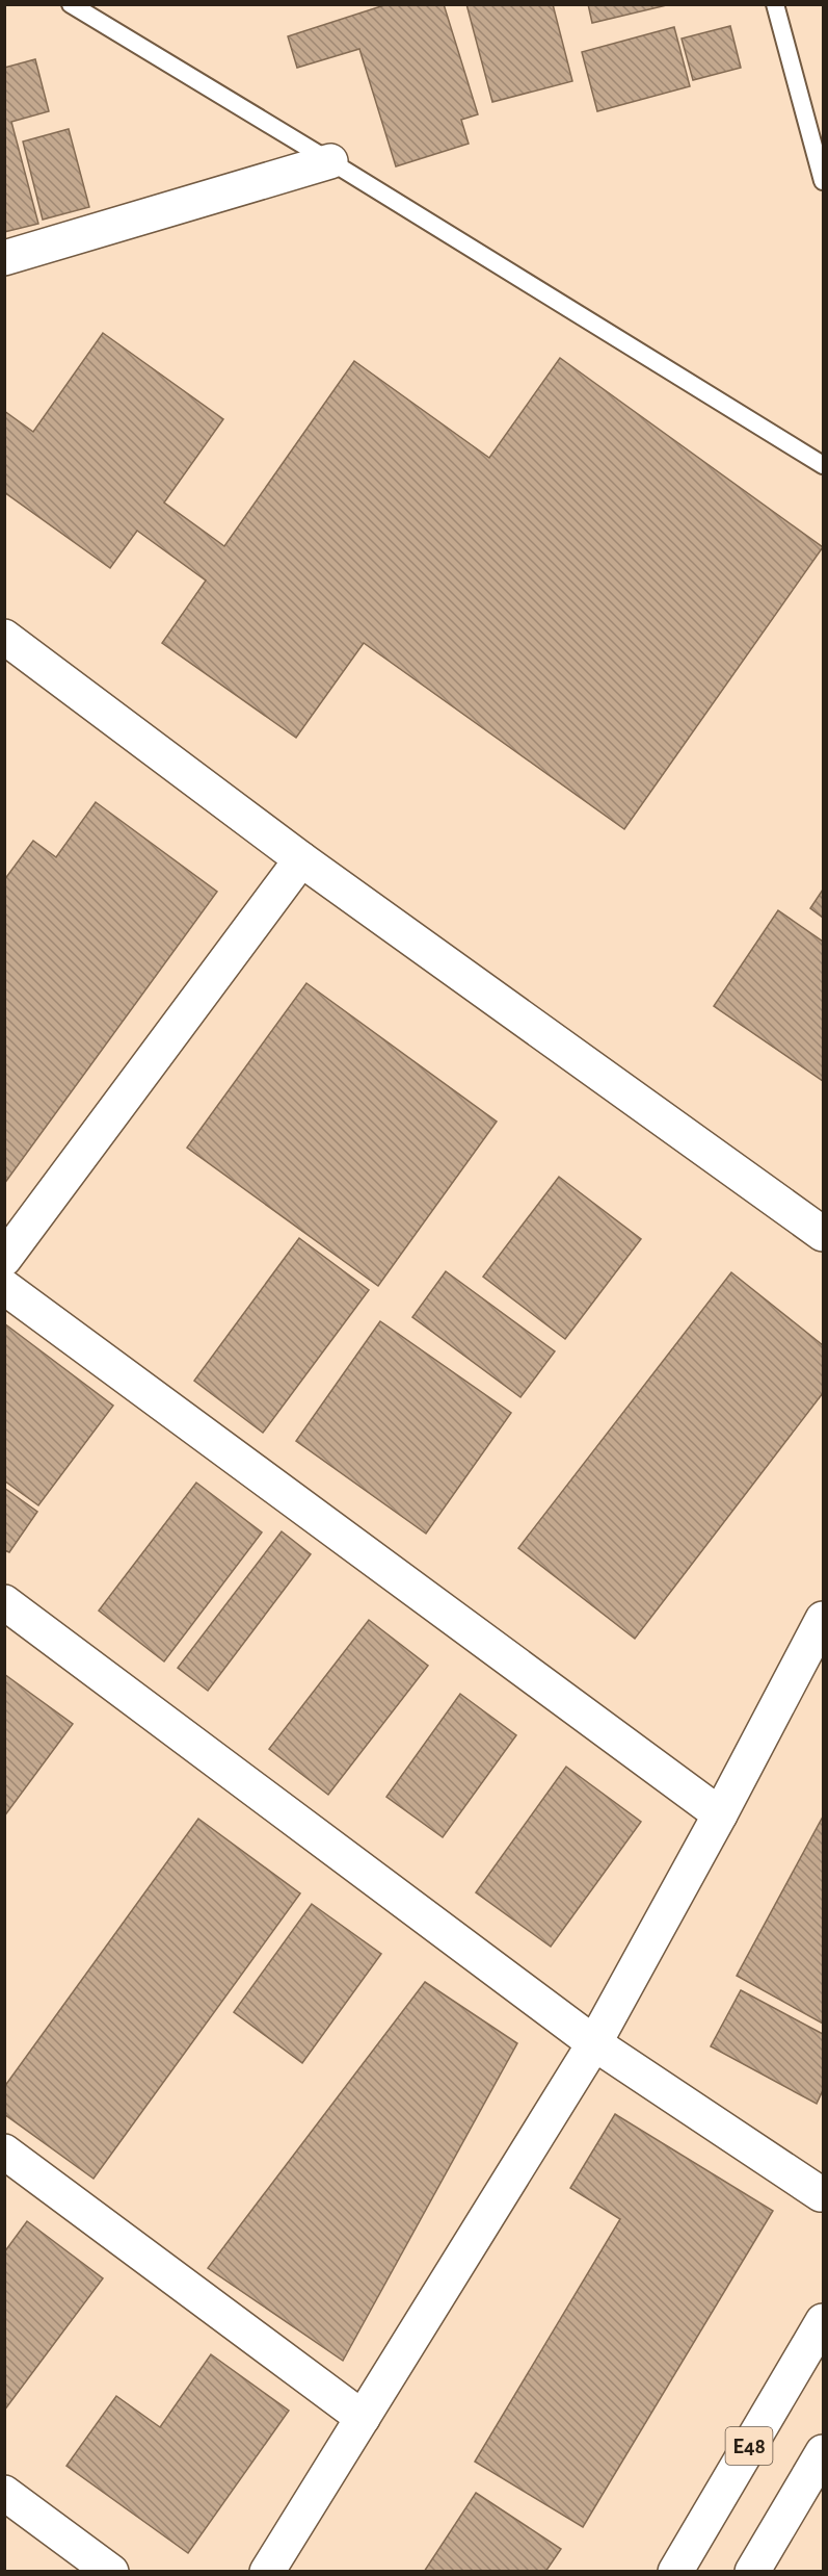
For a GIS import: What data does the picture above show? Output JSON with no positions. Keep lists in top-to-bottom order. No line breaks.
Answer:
{"streets":{"main road":["E48"]}}
